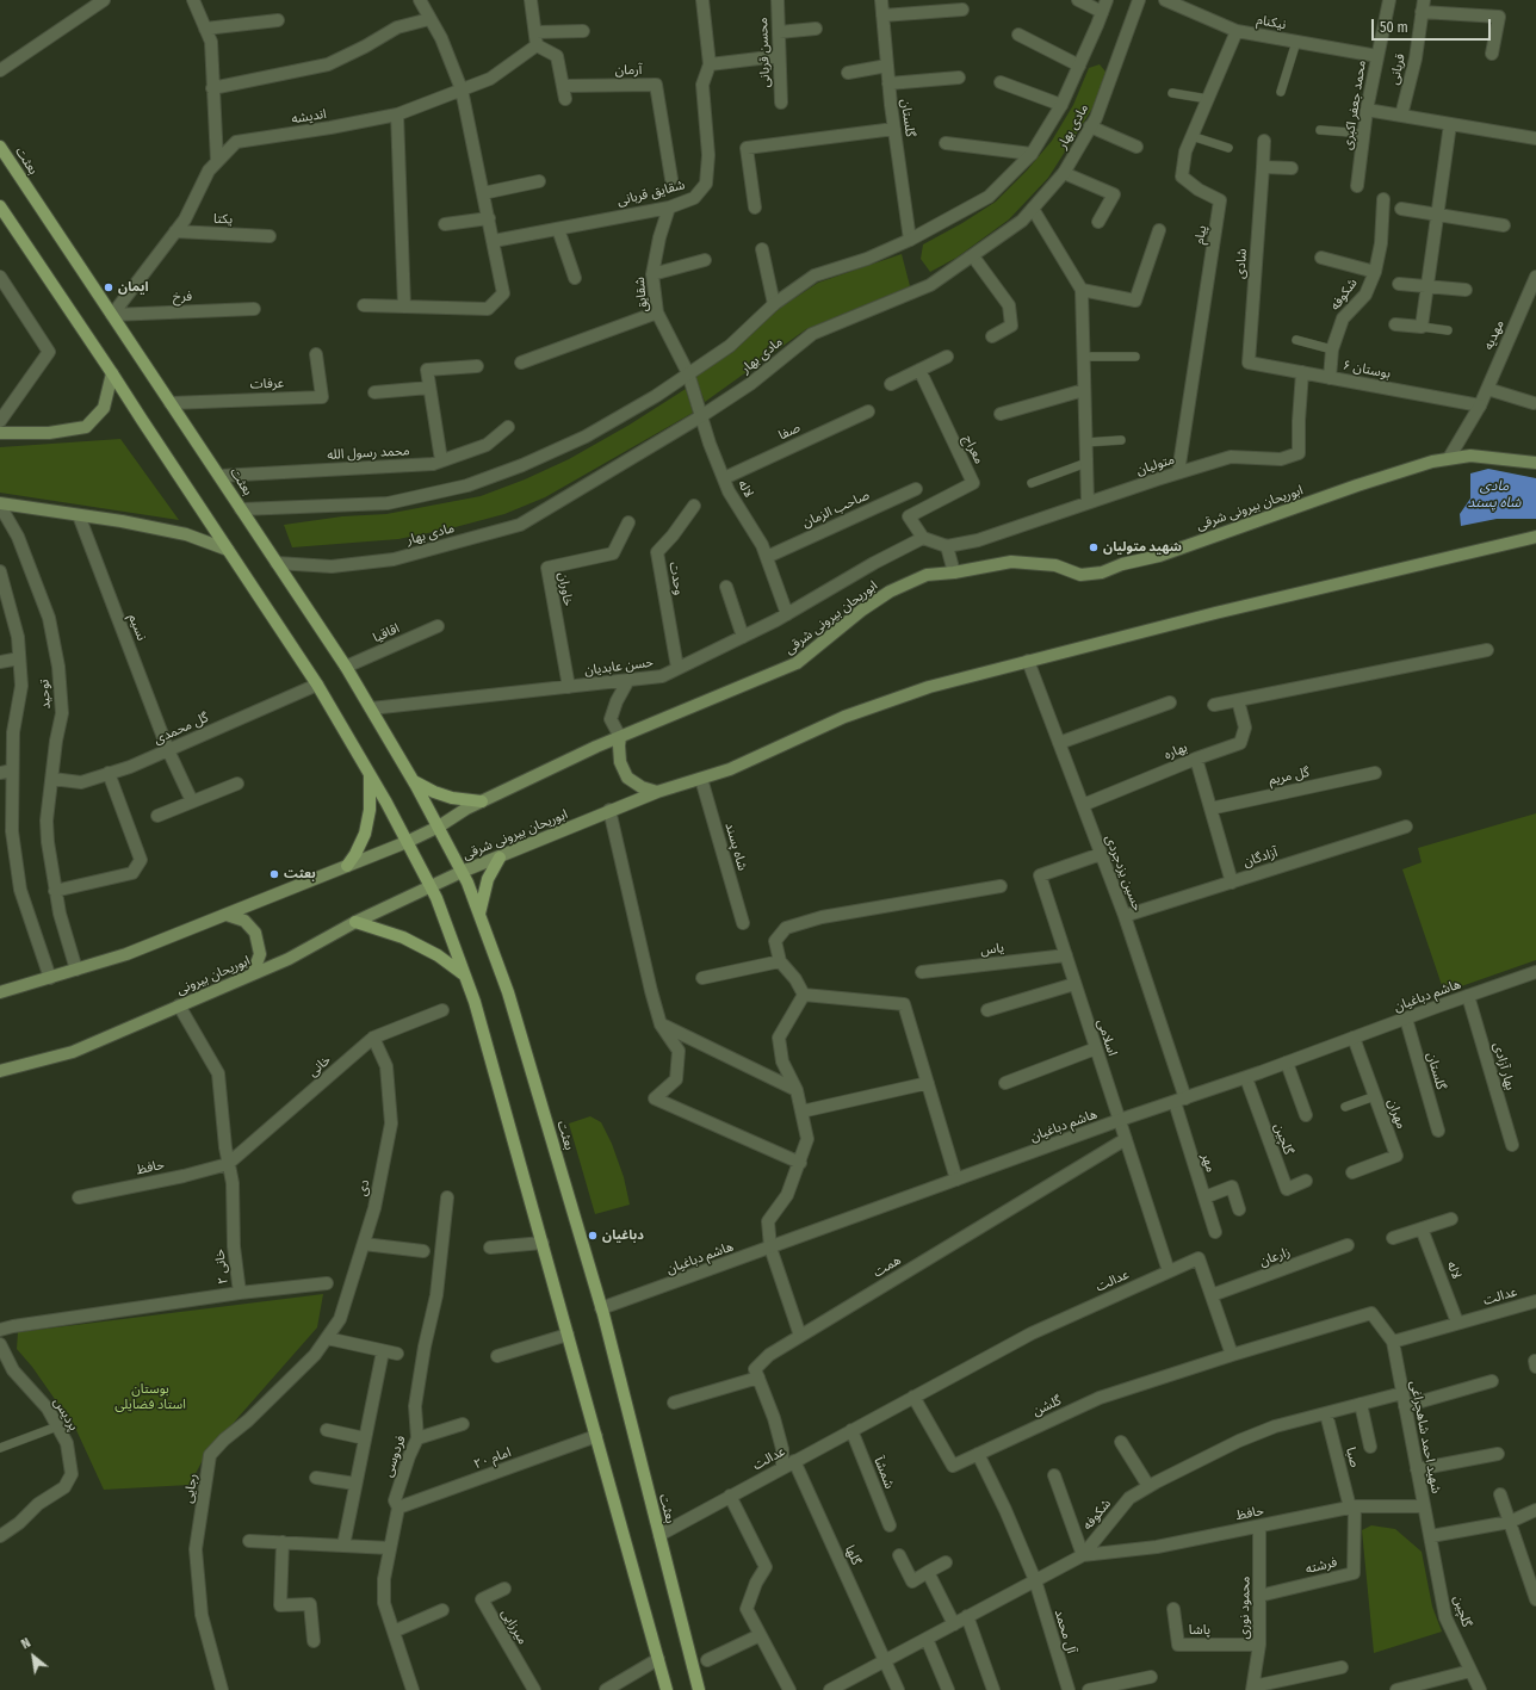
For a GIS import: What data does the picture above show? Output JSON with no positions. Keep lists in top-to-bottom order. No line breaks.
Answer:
{"streets":{"main road":["بعثت","ابوریحان بیرونی شرقی","ابوریحان بیرونی"],"street":["نیکنام","محسن قربانی","قربانی","آرمان","محمد جعفر اکبری","اندیشه","گلستان","مادی بهار","شقایق قربانی","یکتا","پیام","شادی","شقایق","شکوفه","فرخ","مهدیه","بوستان ۶","عرفات","صفا","معراج","محمد رسول الله","متولیان","لاله","صاحب الزمان","وحدت","خاوران","نسیم","اقاقیا","حسن عابدیان","توحید","گل محمدی","بهاره","گل مریم","شاه پسند","آزادگان","حسین یزدجردی","یاس","هاشم دباغیان","اسلامی","خانی","بهار آزادی","مهران","گلچین","مهر","حافظ","دی","زارعان","خانی ۲","همت","عدالت","گلشن","پردیس","شهید احمد شاهچراغی","فردوسی","صبا","امام ۲۰","شمشآ","رجایی","گلها","فرشته","محمود نوری","میرزایی","پاشا","آل محمد"]},"crossings":[["نیکنام","محمد جعفر اکبری"],["نیکنام","پیام"],["آرمان","اندیشه"],["اندیشه","بعثت"],["اندیشه","یکتا"],["اندیشه","فرخ"],["گلستان","مادی بهار"],["گلستان","هاشم دباغیان"],["مادی بهار","بعثت"],["مادی بهار","شقایق"],["مادی بهار","لاله"],["بعثت","فرخ"],["بعثت","عرفات"],["بعثت","محمد رسول الله"],["بعثت","ابوریحان بیرونی شرقی"],["بعثت","اقاقیا"],["بعثت","حسن عابدیان"],["بعثت","هاشم دباغیان"],["بعثت","عدالت"],["شقایق قربانی","شقایق"],["پیام","متولیان"],["شادی","بوستان ۶"],["شقایق","لاله"],["شکوفه","بوستان ۶"],["شکوفه","حافظ"],["شکوفه","شهید احمد شاهچراغی"],["شکوفه","صبا"],["شکوفه","گلها"],["شکوفه","آل محمد"],["مهدیه","بوستان ۶"],["مهدیه","ابوریحان بیرونی شرقی"],["بوستان ۶","متولیان"],["صفا","لاله"],["معراج","حسن عابدیان"],["لاله","صاحب الزمان"],["لاله","حسن عابدیان"],["لاله","عدالت"],["ابوریحان بیرونی شرقی","شاه پسند"],["ابوریحان بیرونی شرقی","حسین یزدجردی"],["ابوریحان بیرونی شرقی","ابوریحان بیرونی"],["وحدت","حسن عابدیان"],["خاوران","حسن عابدیان"],["نسیم","گل محمدی"],["توحید","گل محمدی"],["بهاره","حسین یزدجردی"],["آزادگان","حسین یزدجردی"],["حسین یزدجردی","هاشم دباغیان"],["حسین یزدجردی","اسلامی"],["حسین یزدجردی","مهر"],["یاس","اسلامی"],["ابوریحان بیرونی","خانی ۲"],["هاشم دباغیان","اسلامی"],["هاشم دباغیان","بهار آزادی"],["هاشم دباغیان","مهران"],["هاشم دباغیان","گلچین"],["هاشم دباغیان","مهر"],["اسلامی","همت"],["اسلامی","عدالت"],["خانی","حافظ"],["خانی","دی"],["خانی","خانی ۲"],["گلچین","شهید احمد شاهچراغی"],["حافظ","خانی ۲"],["حافظ","شهید احمد شاهچراغی"],["حافظ","صبا"],["حافظ","فرشته"],["حافظ","محمود نوری"],["دی","رجایی"],["زارعان","عدالت"],["عدالت","گلشن"],["عدالت","شهید احمد شاهچراغی"],["عدالت","شمشآ"],["عدالت","گلها"],["گلشن","آل محمد"],["فردوسی","امام ۲۰"],["صبا","فرشته"],["فرشته","محمود نوری"],["محمود نوری","پاشا"]],"water":["مادی شاه پسند"],"parks":["بوستان استاد فضایلی"],"places":["ایمان","شهید متولیان","بعثت","دباغیان"],"scale_bar":"50 m","north":"top left"}
